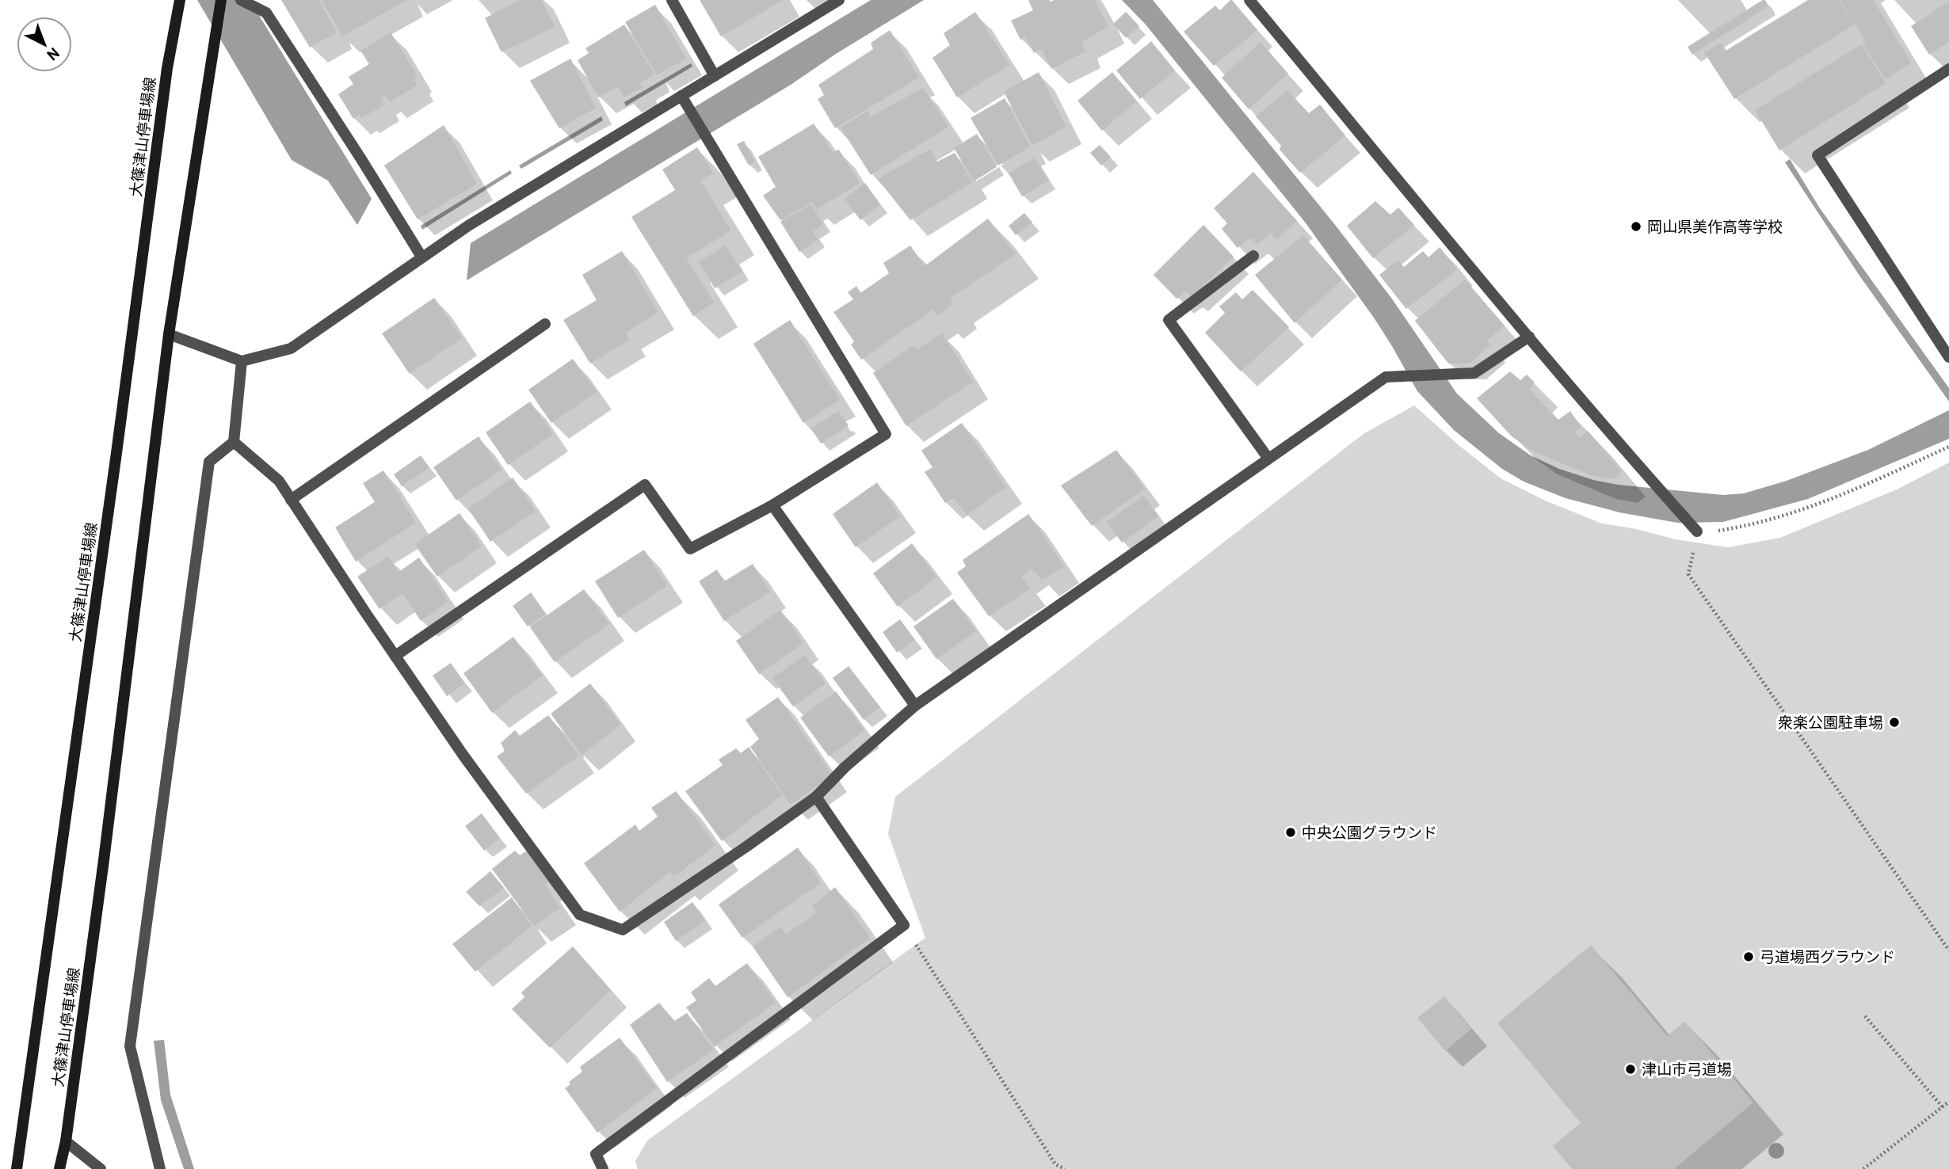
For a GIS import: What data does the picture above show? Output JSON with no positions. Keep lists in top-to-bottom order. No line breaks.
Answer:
{"streets":{"main road":["大篠津山停車場線"]},"places":["岡山県美作高等学校","衆楽公園駐車場","中央公園グラウンド","弓道場西グラウンド","津山市弓道場"],"north":"bottom right"}
